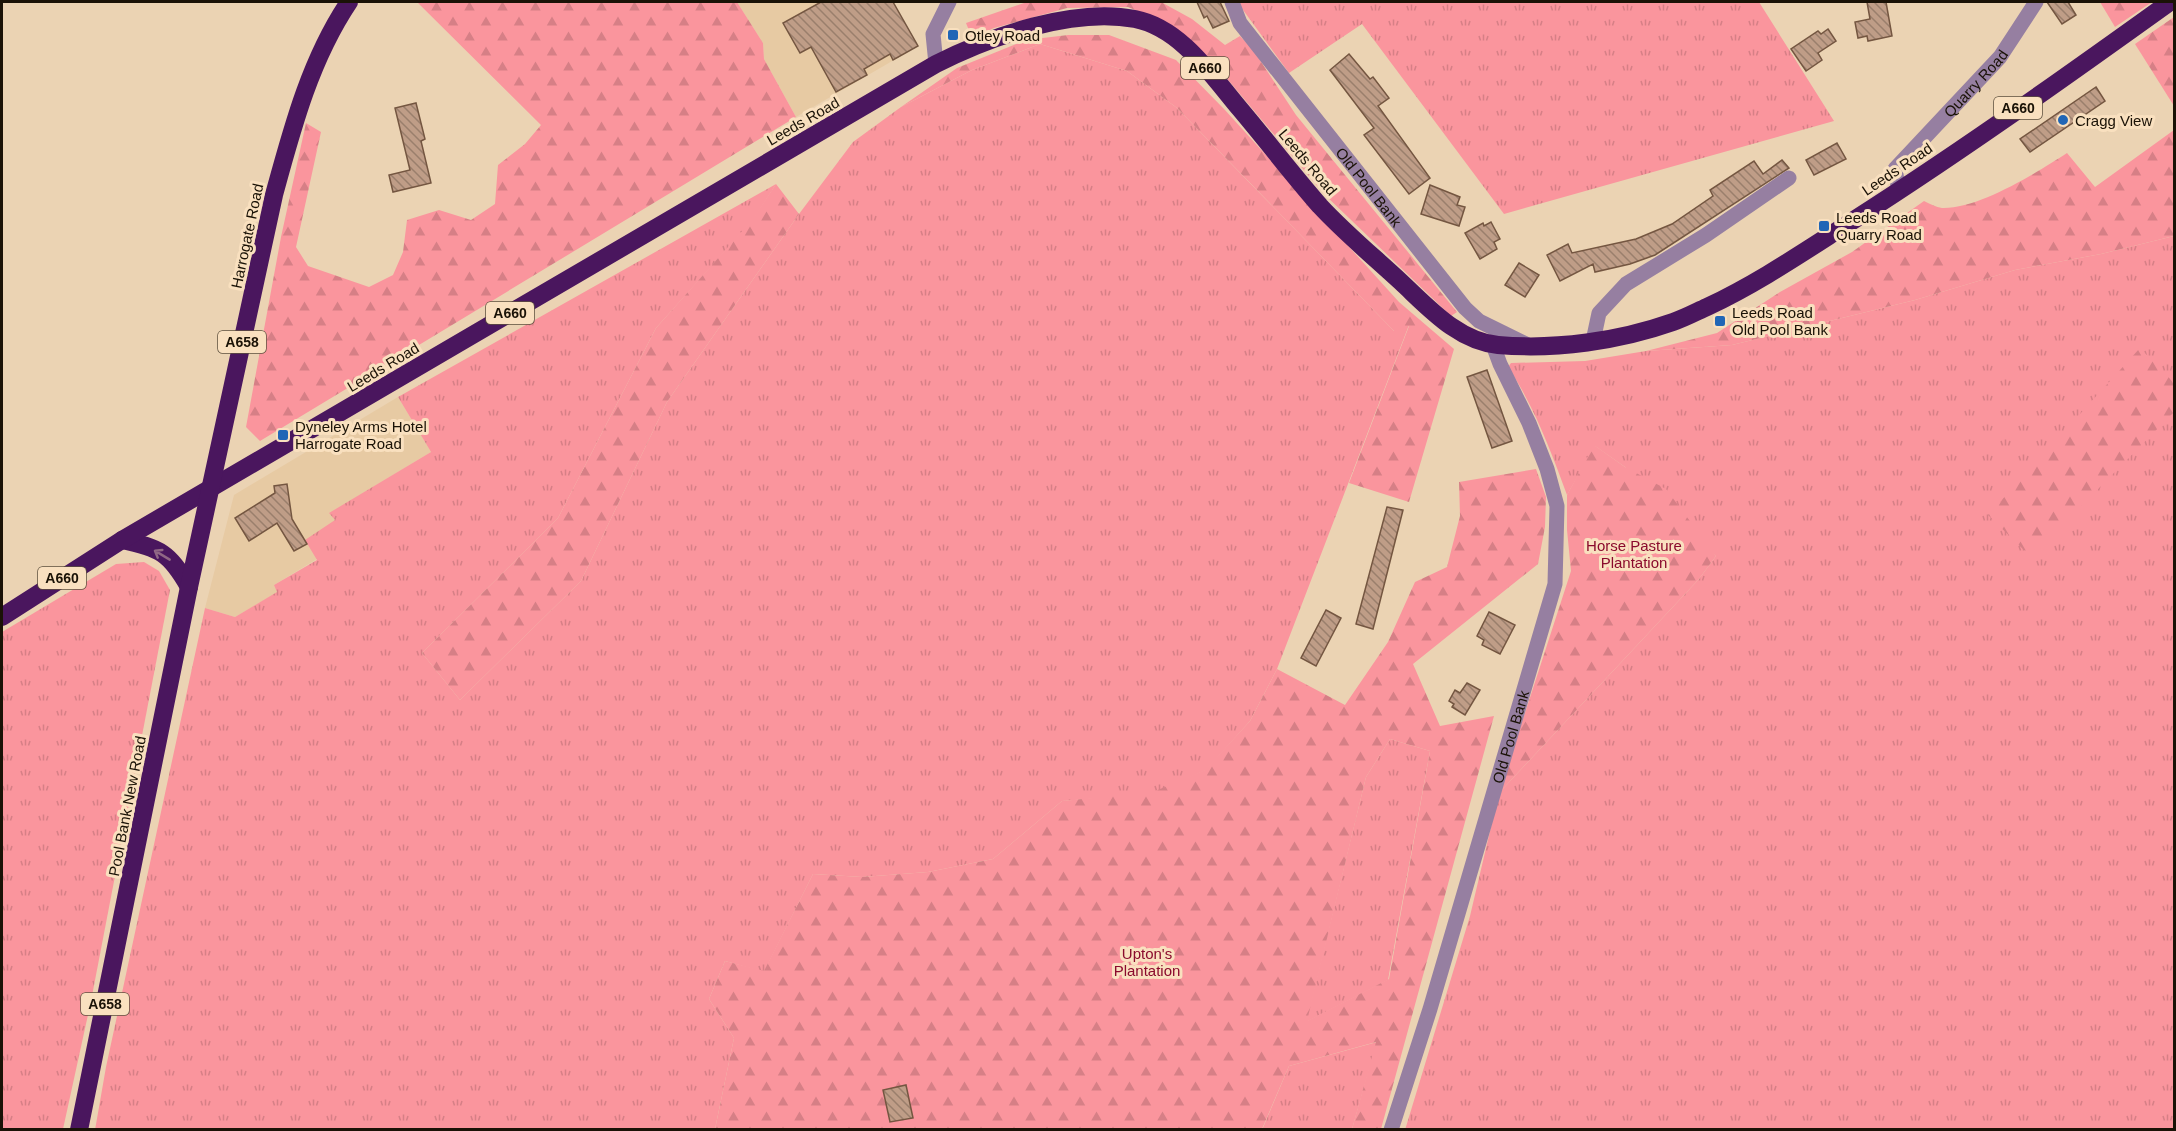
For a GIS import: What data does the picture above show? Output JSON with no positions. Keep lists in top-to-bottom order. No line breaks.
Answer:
{"streets":{"highway":["A660","Leeds Road","Harrogate Road","A658","Pool Bank New Road"],"street":["Quarry Road","Old Pool Bank"]},"crossings":[["Quarry Road","Leeds Road"],["Leeds Road","Old Pool Bank"],["Leeds Road","Harrogate Road"],["Leeds Road","Pool Bank New Road"],["Harrogate Road","Pool Bank New Road"]],"parks":["Horse Pasture Plantation","Upton's Plantation"],"places":{"transit":["Otley Road","Leeds Road Quarry Road","Leeds Road Old Pool Bank","Dyneley Arms Hotel Harrogate Road"],"other":["Cragg View"]}}
